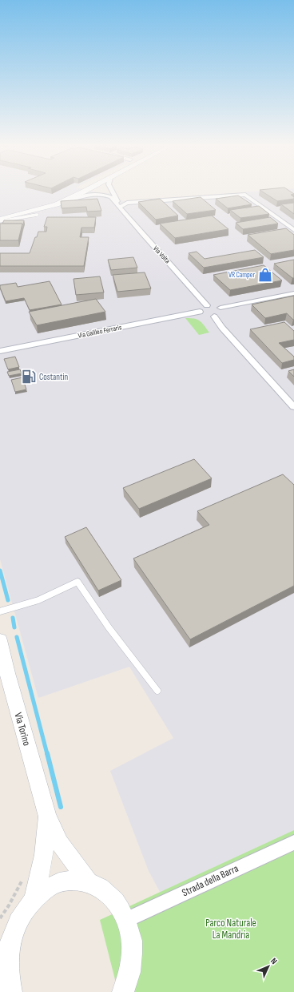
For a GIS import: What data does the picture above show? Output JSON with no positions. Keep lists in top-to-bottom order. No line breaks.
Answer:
{"streets":{"street":["Via Volta","Via Galileo Ferraris","Via Torino","Strada della Barra"]},"parks":["Parco Naturale La Mandria"],"places":{"shop":["VR Camper"],"fuel station":["Costantin"]},"north":"top right"}
